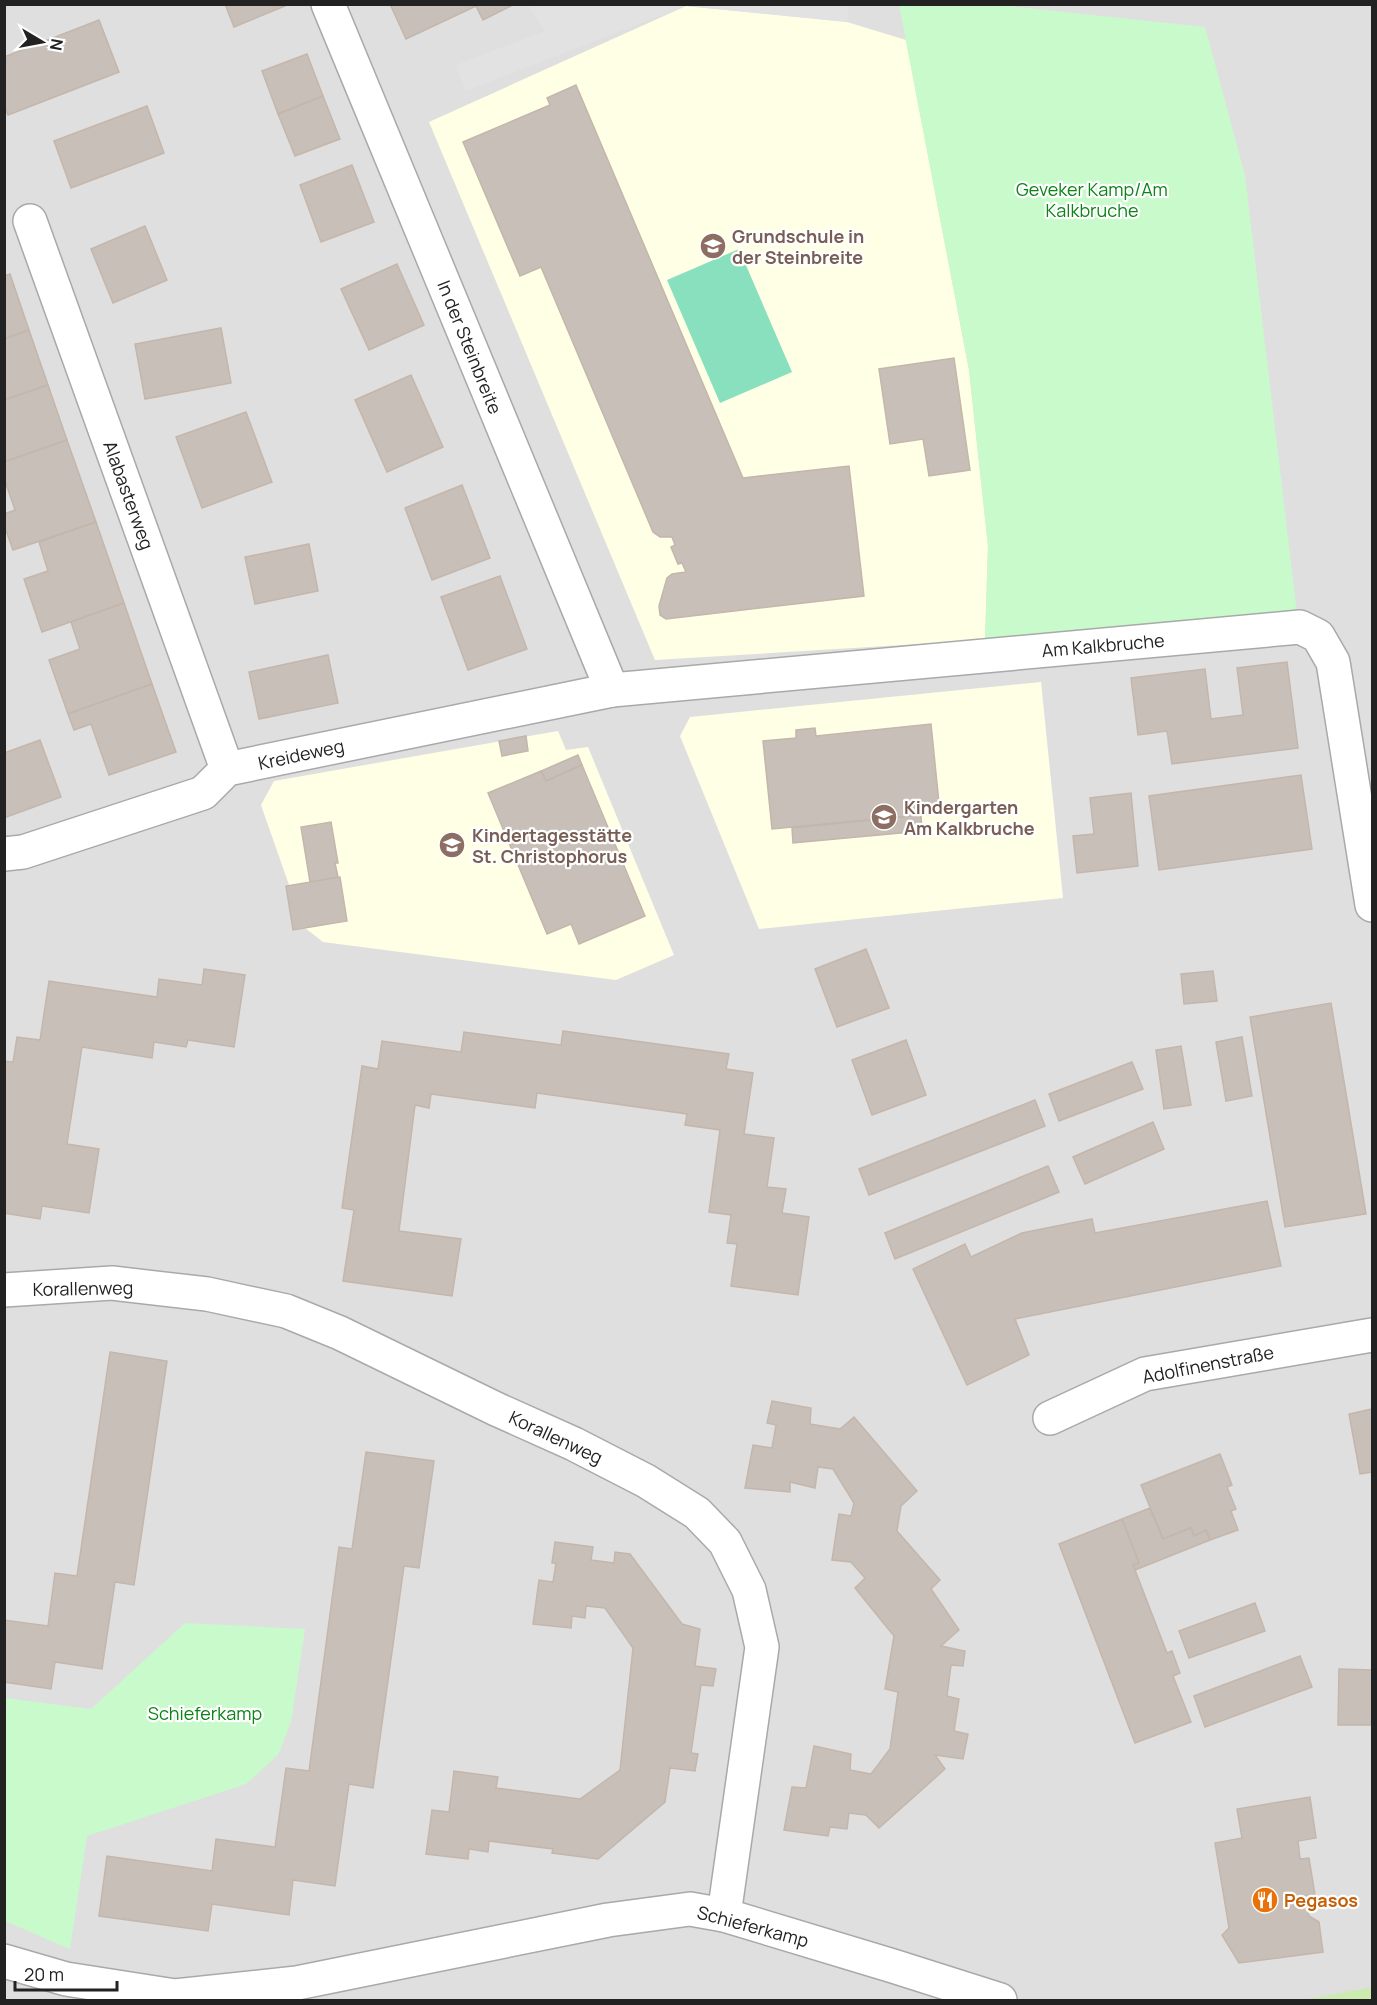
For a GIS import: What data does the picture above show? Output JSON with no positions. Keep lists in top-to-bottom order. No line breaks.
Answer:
{"streets":{"street":["In der Steinbreite","Alabasterweg","Am Kalkbruche","Kreideweg","Korallenweg","Adolfinenstraße","Schieferkamp"]},"crossings":[["In der Steinbreite","Am Kalkbruche"],["In der Steinbreite","Kreideweg"],["Alabasterweg","Kreideweg"],["Am Kalkbruche","Kreideweg"],["Korallenweg","Schieferkamp"]],"parks":["Geveker Kamp/Am Kalkbruche","Schieferkamp"],"places":{"school or university":["Grundschule in der Steinbreite","Kindergarten Am Kalkbruche","Kindertagesstätte St. Christophorus"],"restaurant":["Pegasos"]},"scale_bar":"20 m","north":"right"}
